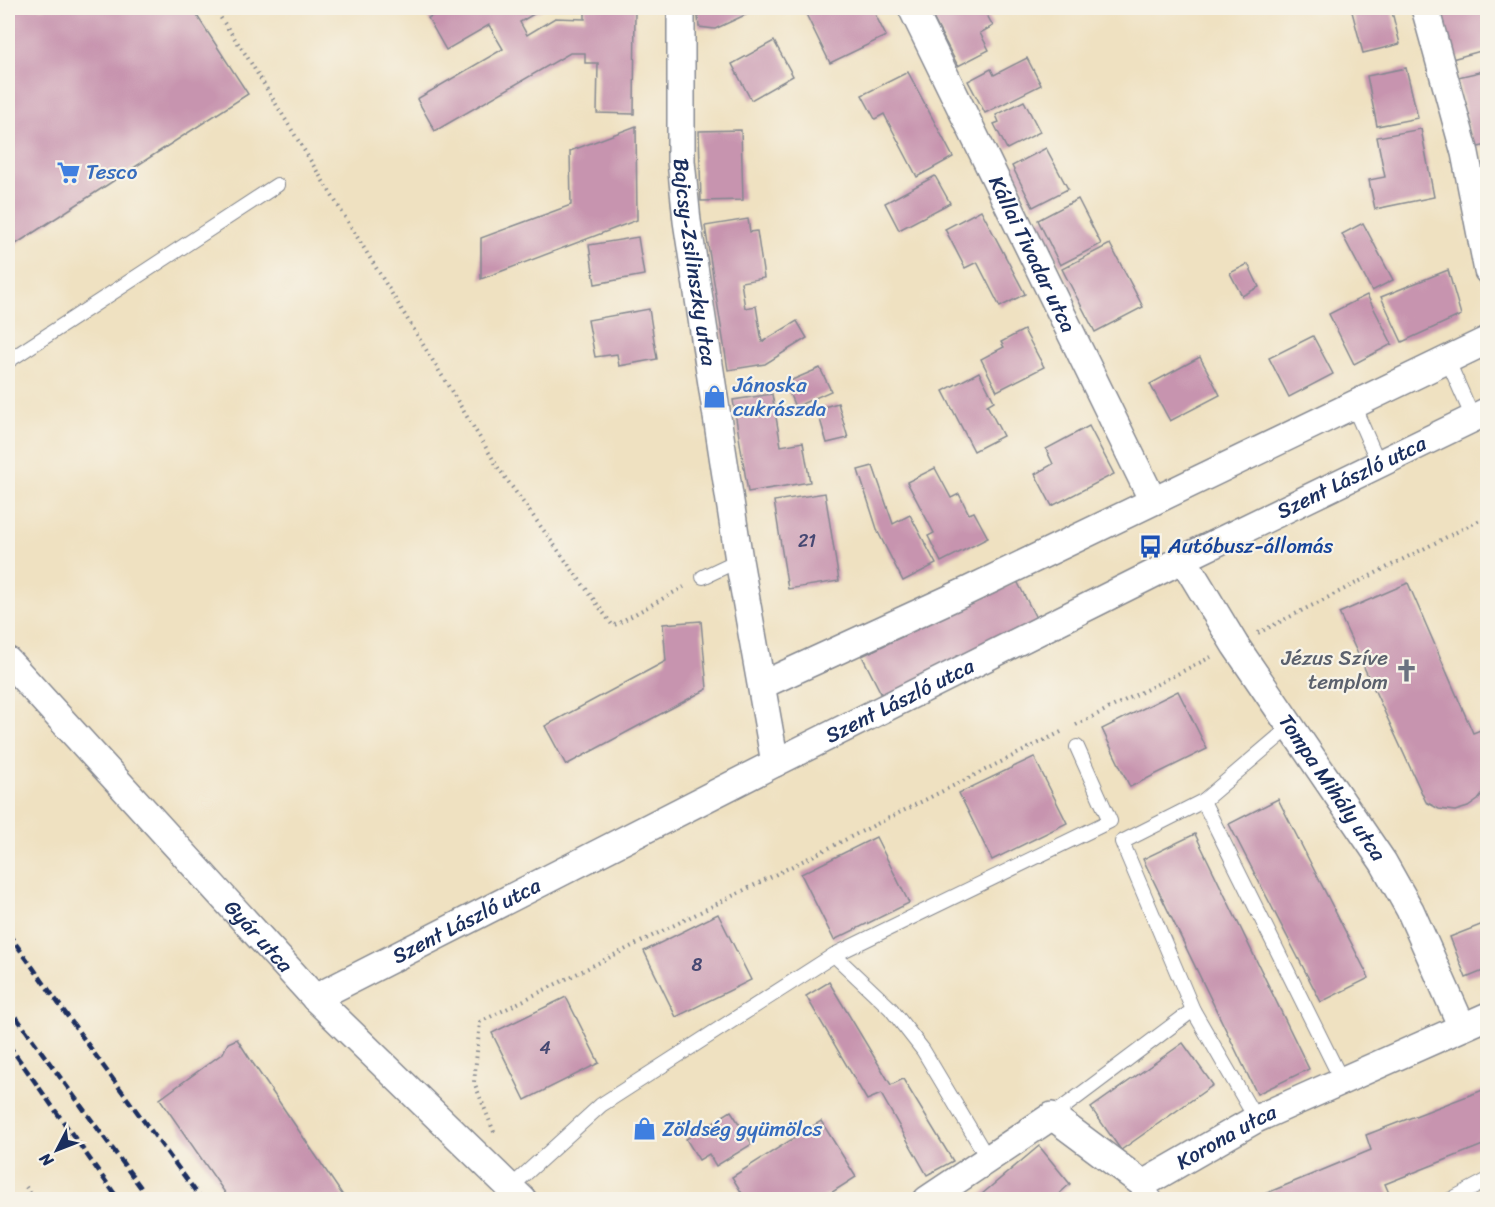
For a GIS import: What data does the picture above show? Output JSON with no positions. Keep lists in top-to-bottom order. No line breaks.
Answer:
{"streets":{"street":["Kállai Tivadar utca","Bajcsy-Zsilinszky utca","Szent László utca","Tompa Mihály utca","Gyár utca","Korona utca"]},"crossings":[["Bajcsy-Zsilinszky utca","Szent László utca"],["Szent László utca","Tompa Mihály utca"],["Szent László utca","Gyár utca"],["Tompa Mihály utca","Korona utca"]],"places":{"supermarket":["Tesco"],"shop":["Jánoska cukrászda","Zöldség gyümölcs"],"bus stop":["Autóbusz-állomás"],"church":["Jézus Szíve templom"]},"house_numbers":["21","8","4"],"north":"bottom left"}
